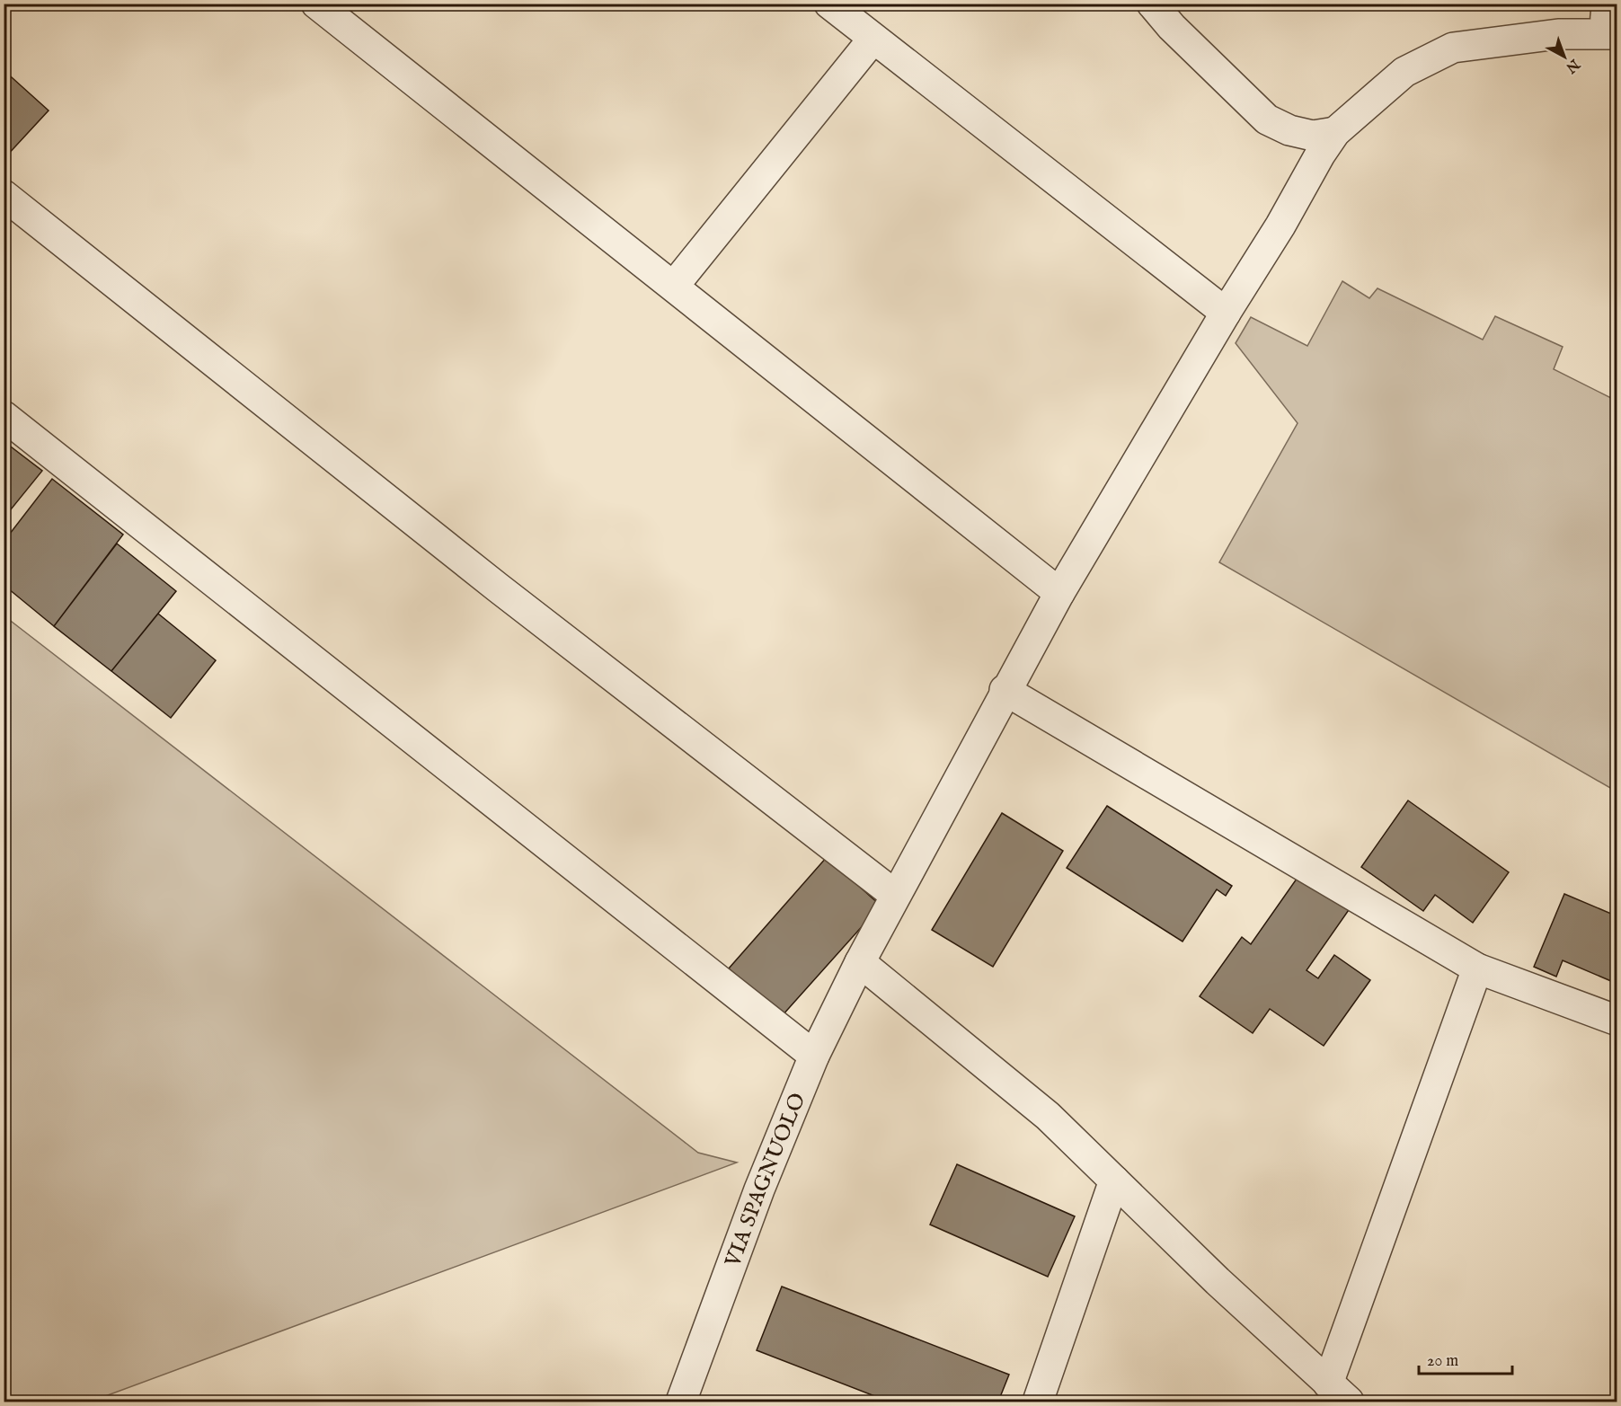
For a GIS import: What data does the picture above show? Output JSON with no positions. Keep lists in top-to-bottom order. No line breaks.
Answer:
{"streets":{"street":["VIA SPAGNUOLO"]},"scale_bar":"20 m","north":"bottom right"}
